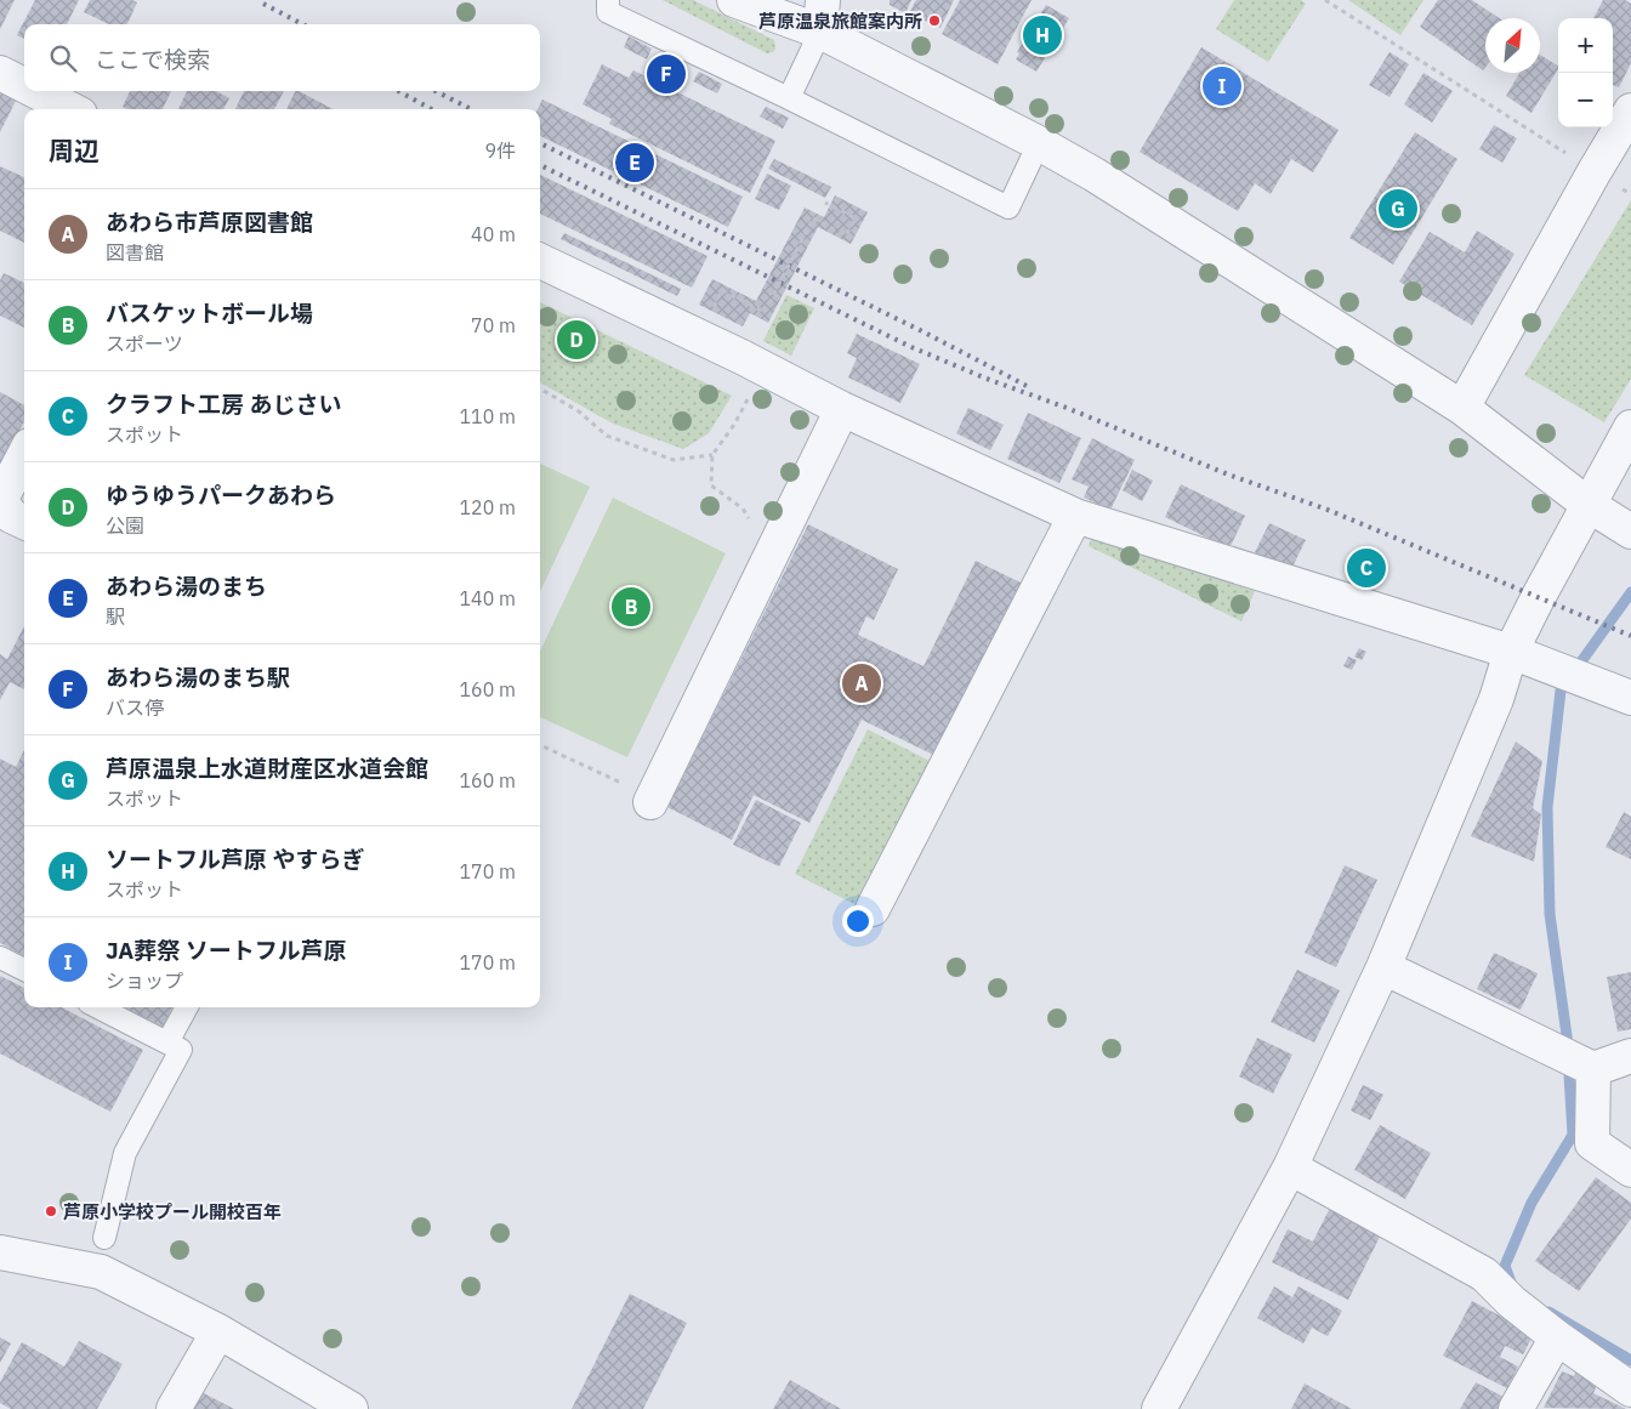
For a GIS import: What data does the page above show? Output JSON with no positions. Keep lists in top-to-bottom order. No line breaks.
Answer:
{"places":["芦原温泉旅館案内所","芦原小学校プール開校百年"],"north":"top right","page":{"pins":["H","F","I","E","G","D","C","B","A"],"map_buttons":["+","−"],"search":"ここで検索","heading":["周辺","9件"],"list":[{"mark":"A","name":"あわら市芦原図書館","note":"図書館","value":"40 m"},{"mark":"B","name":"バスケットボール場","note":"スポーツ","value":"70 m"},{"mark":"C","name":"クラフト工房 あじさい","note":"スポット","value":"110 m"},{"mark":"D","name":"ゆうゆうパークあわら","note":"公園","value":"120 m"},{"mark":"E","name":"あわら湯のまち","note":"駅","value":"140 m"},{"mark":"F","name":"あわら湯のまち駅","note":"バス停","value":"160 m"},{"mark":"G","name":"芦原温泉上水道財産区水道会館","note":"スポット","value":"160 m"},{"mark":"H","name":"ソートフル芦原 やすらぎ","note":"スポット","value":"170 m"},{"mark":"I","name":"JA葬祭 ソートフル芦原","note":"ショップ","value":"170 m"}]}}
